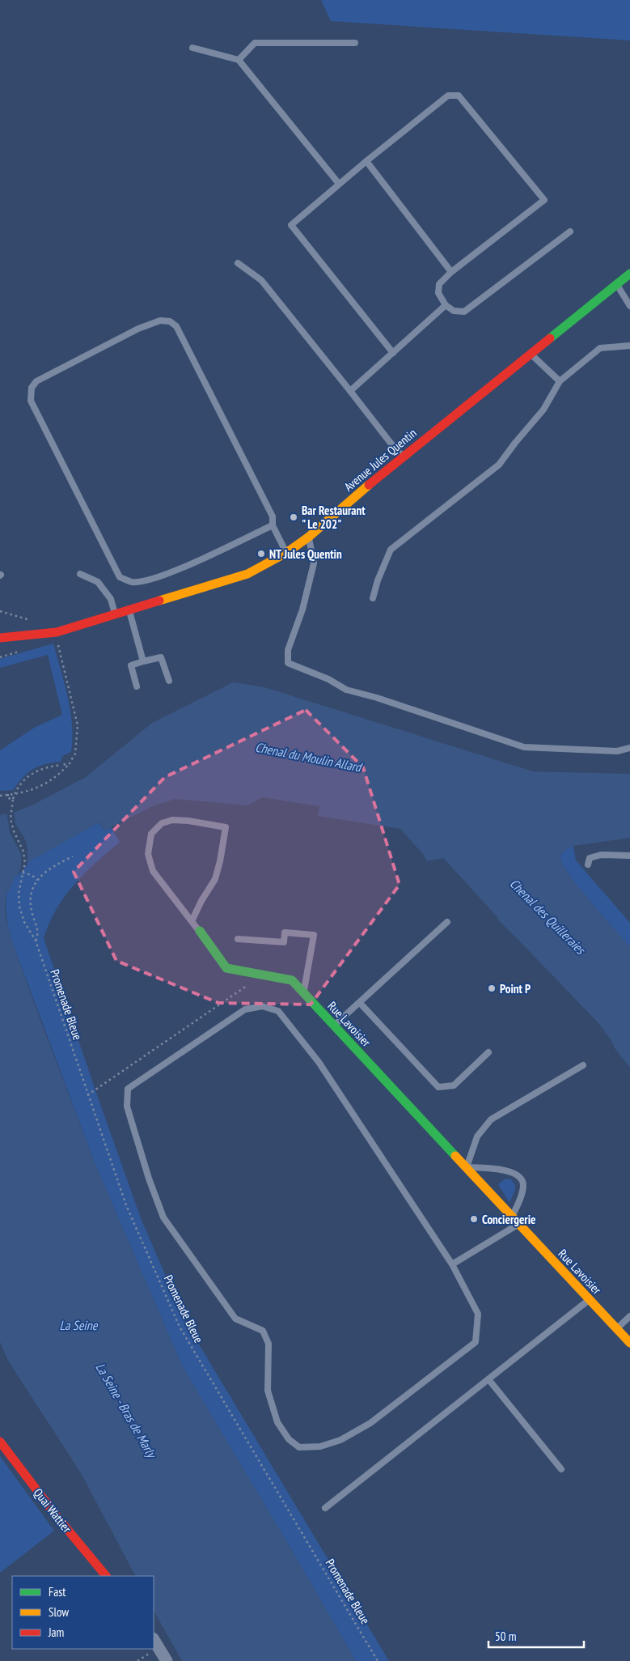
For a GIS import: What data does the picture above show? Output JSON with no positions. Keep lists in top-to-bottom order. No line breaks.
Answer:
{"streets":{"street":["Avenue Jules Quentin","Rue Lavoisier","Quai Wattier"],"path":["Promenade Bleue"]},"water":["Chenal du Moulin Allard","Chenal des Quilleraies","La Seine","La Seine - Bras de Marly"],"places":["Bar Restaurant \" Le 202\"","NT Jules Quentin","Point P","Conciergerie"],"legend":["Fast","Slow","Jam"],"scale_bar":"50 m"}
